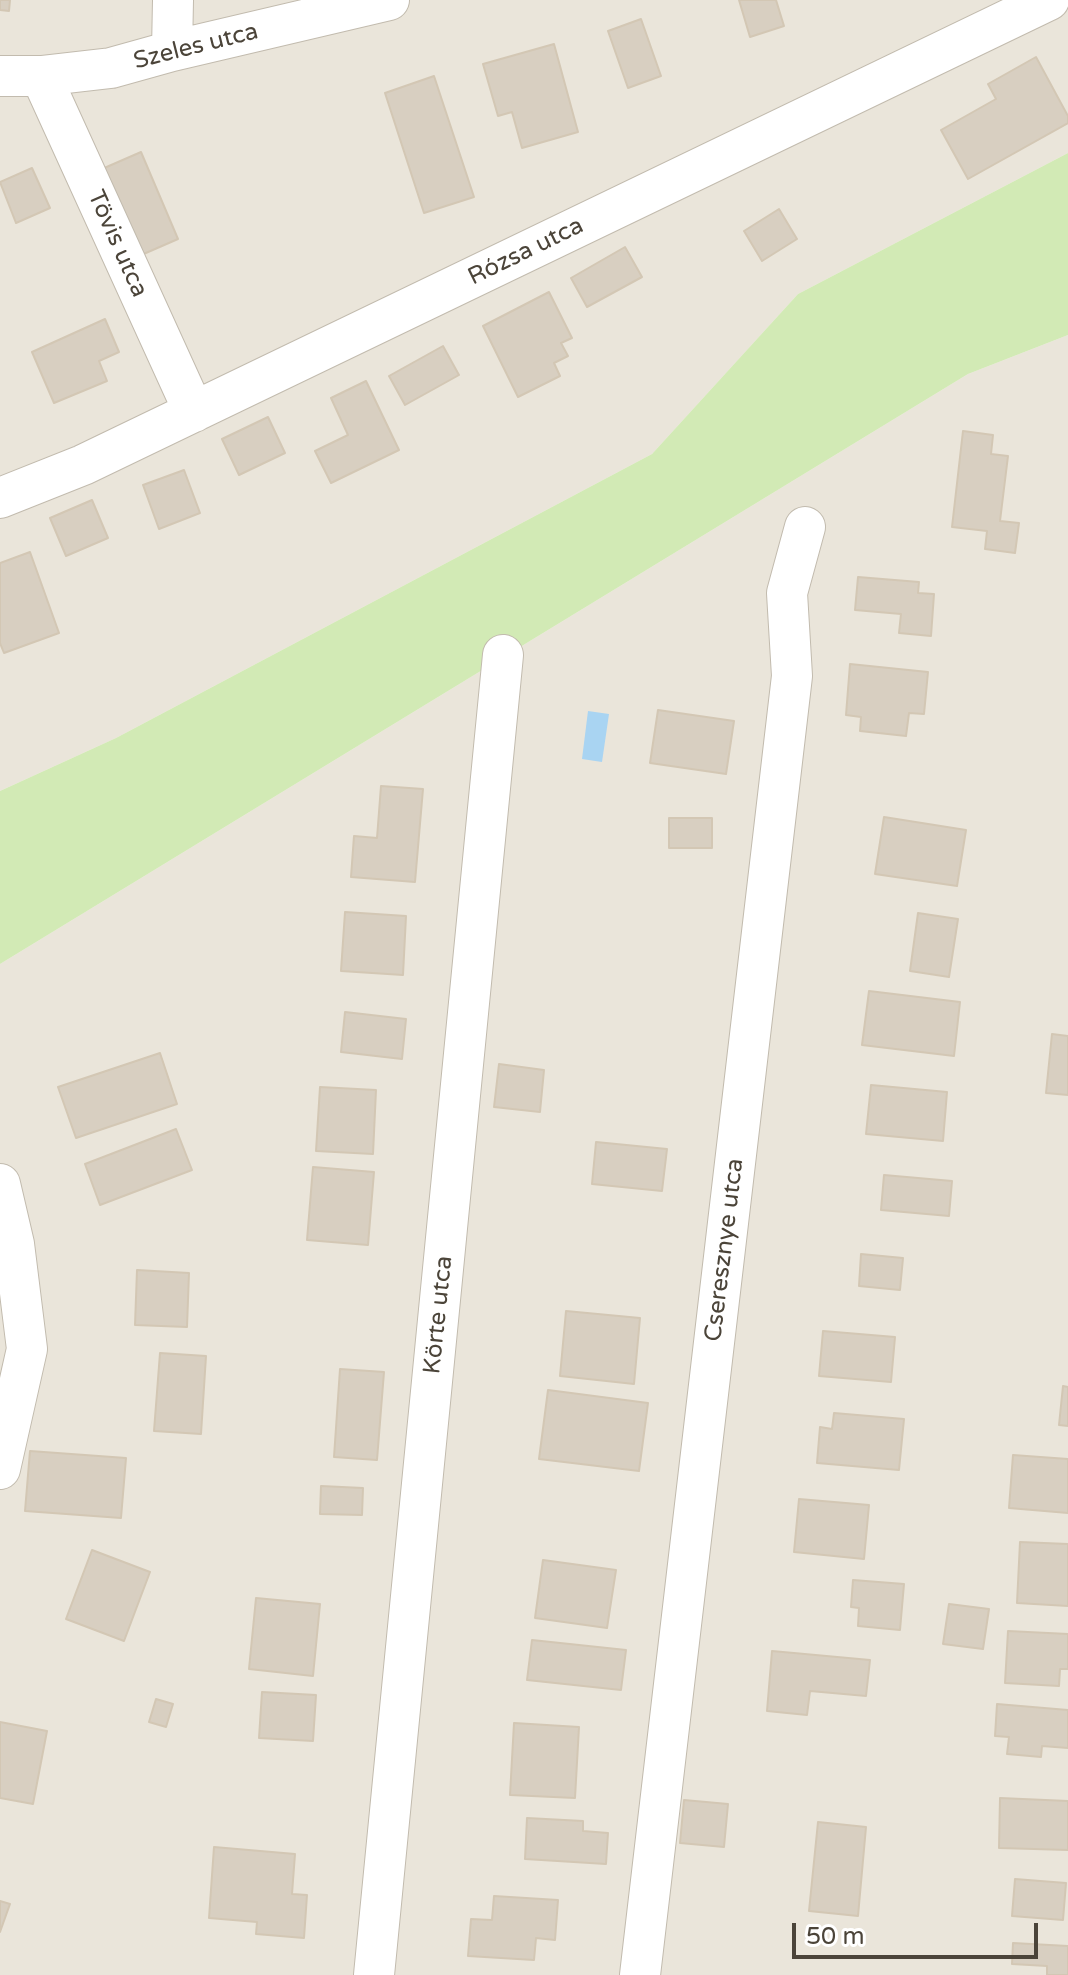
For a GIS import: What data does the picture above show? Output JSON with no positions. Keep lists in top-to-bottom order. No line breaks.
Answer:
{"streets":{"street":["Szeles utca","Tövis utca","Rózsa utca","Cseresznye utca","Körte utca"]},"crossings":[["Szeles utca","Tövis utca"],["Tövis utca","Rózsa utca"]],"scale_bar":"50 m"}
